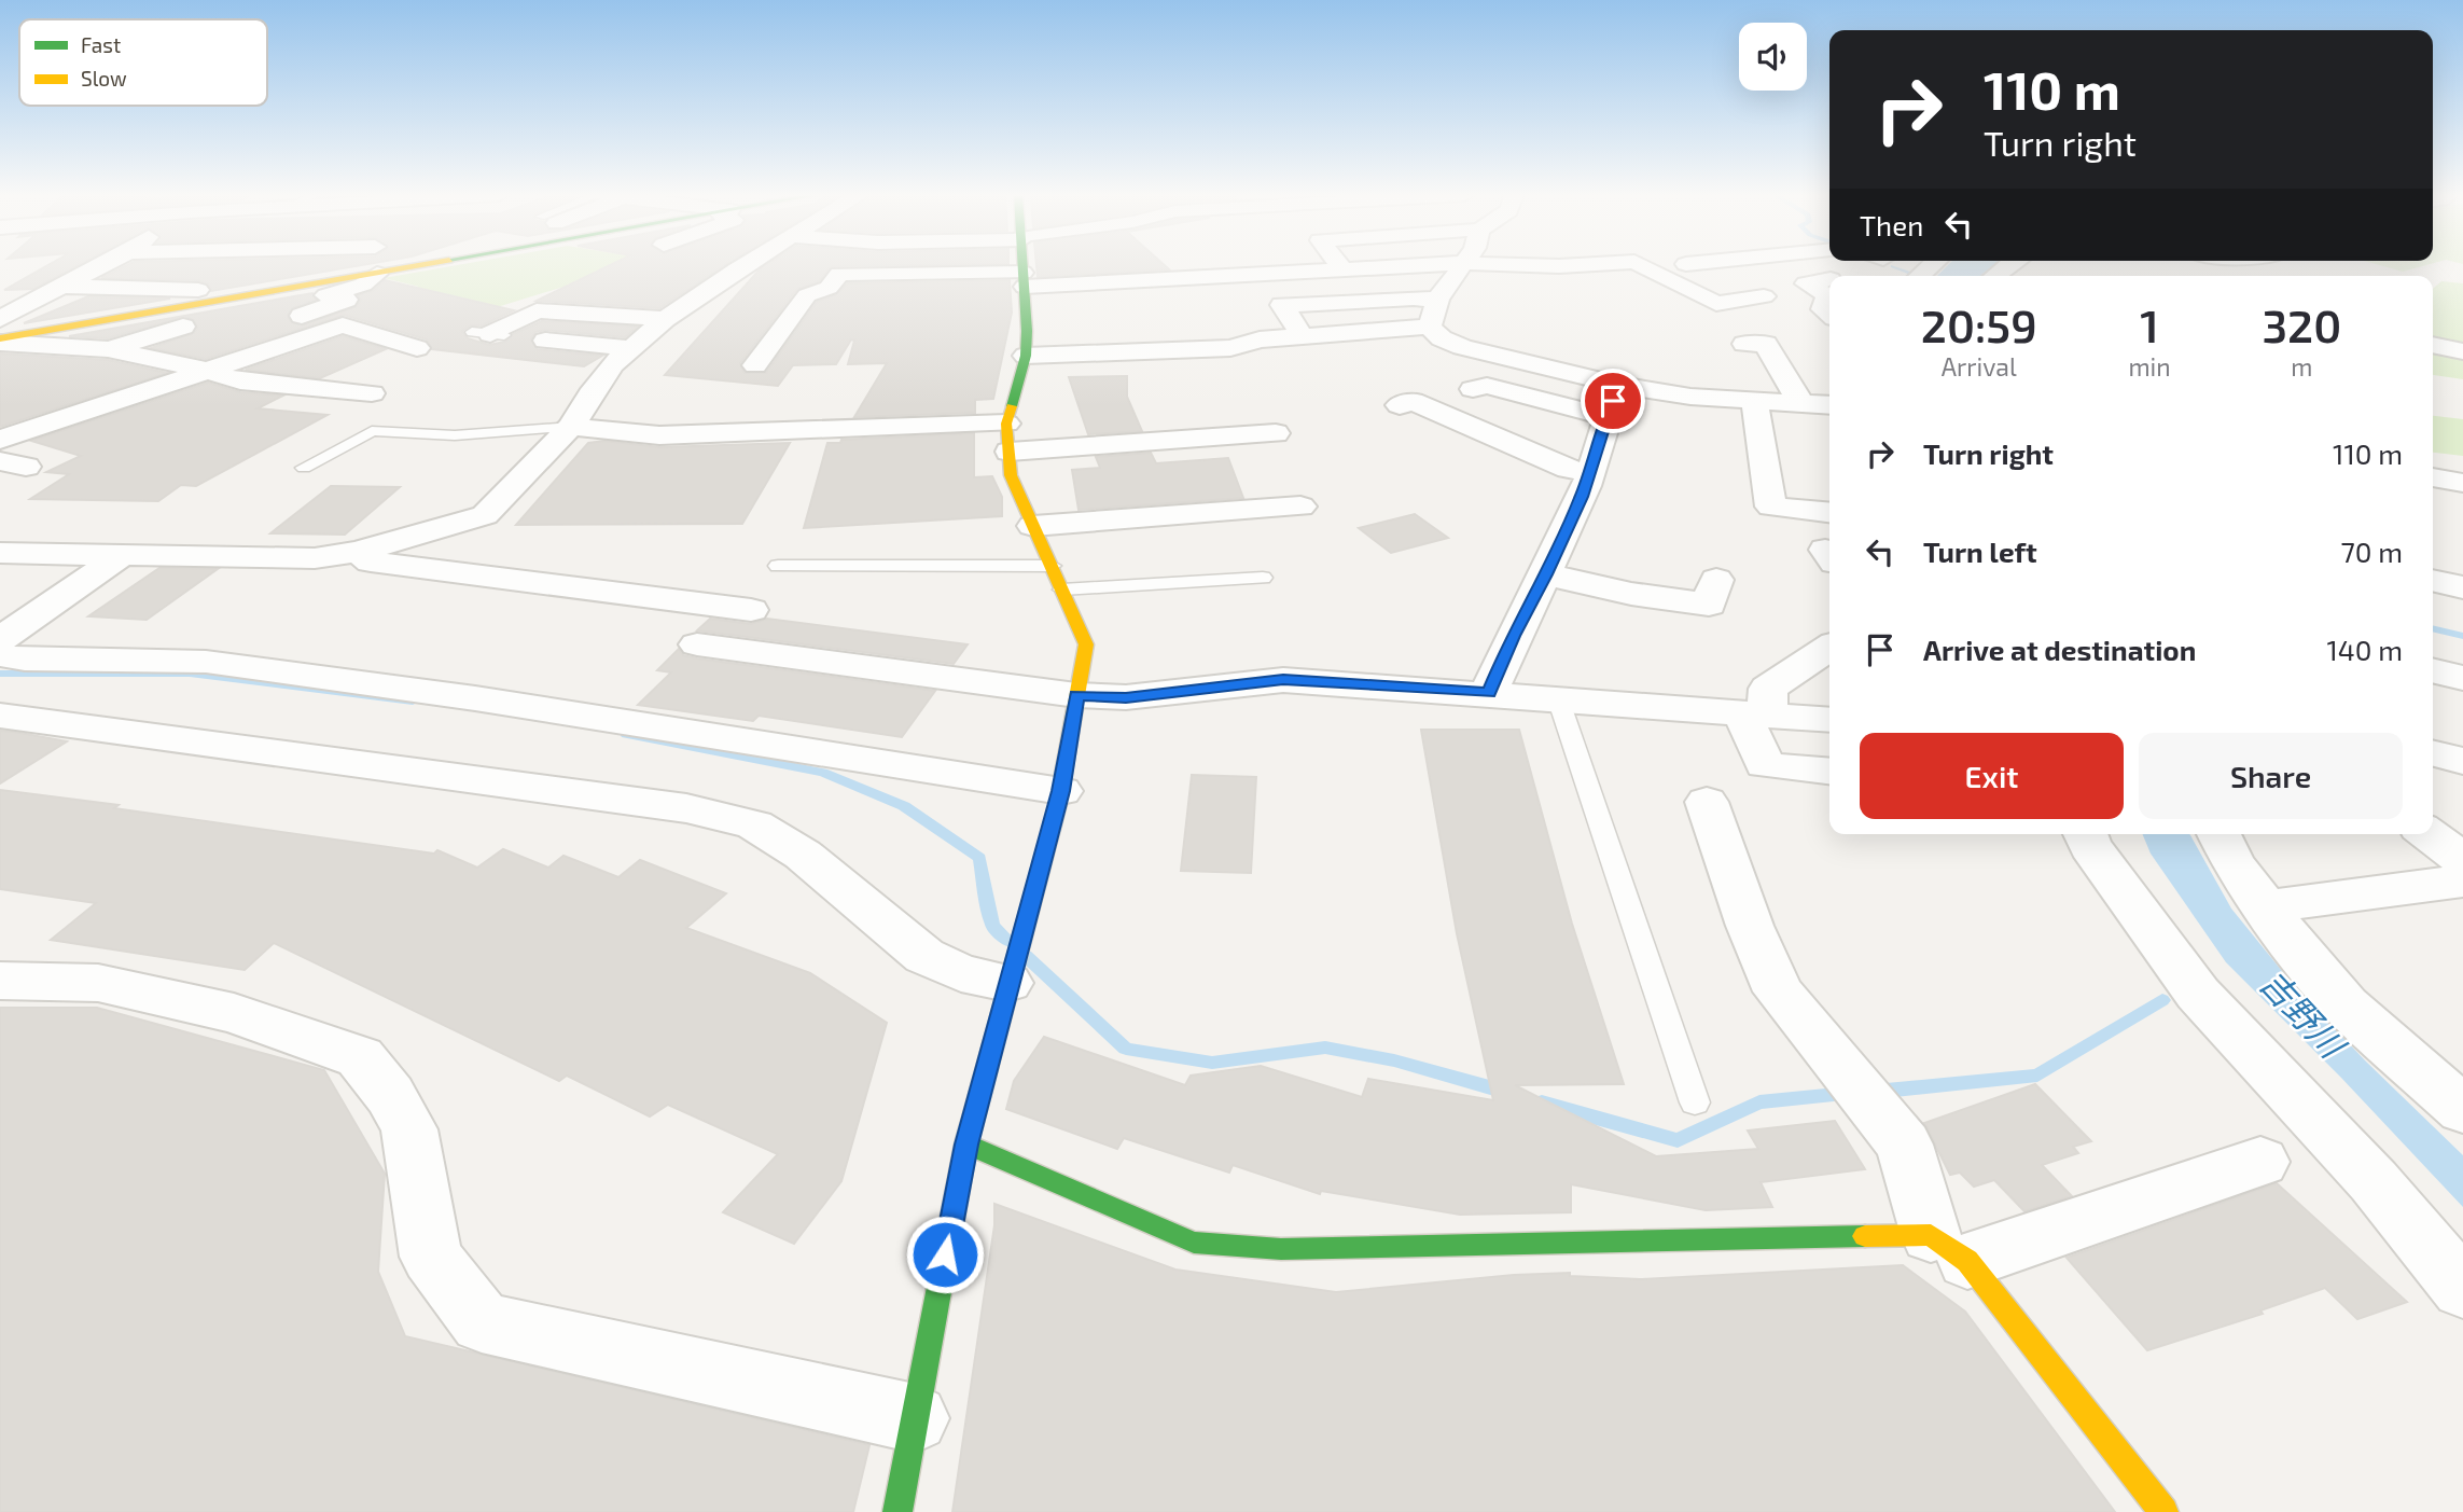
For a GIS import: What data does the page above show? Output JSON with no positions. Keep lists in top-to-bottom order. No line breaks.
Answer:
{"water":["吉野川"],"legend":["Fast","Slow"],"page":{"turn":["110 m","Turn right"],"then":"Then","eta":["20:59","Arrival","1","min","320","m"],"list":[{"name":"Turn right","value":"110 m"},{"name":"Turn left","value":"70 m"},{"name":"Arrive at destination","value":"140 m"}],"buttons":["Exit","Share"]}}
